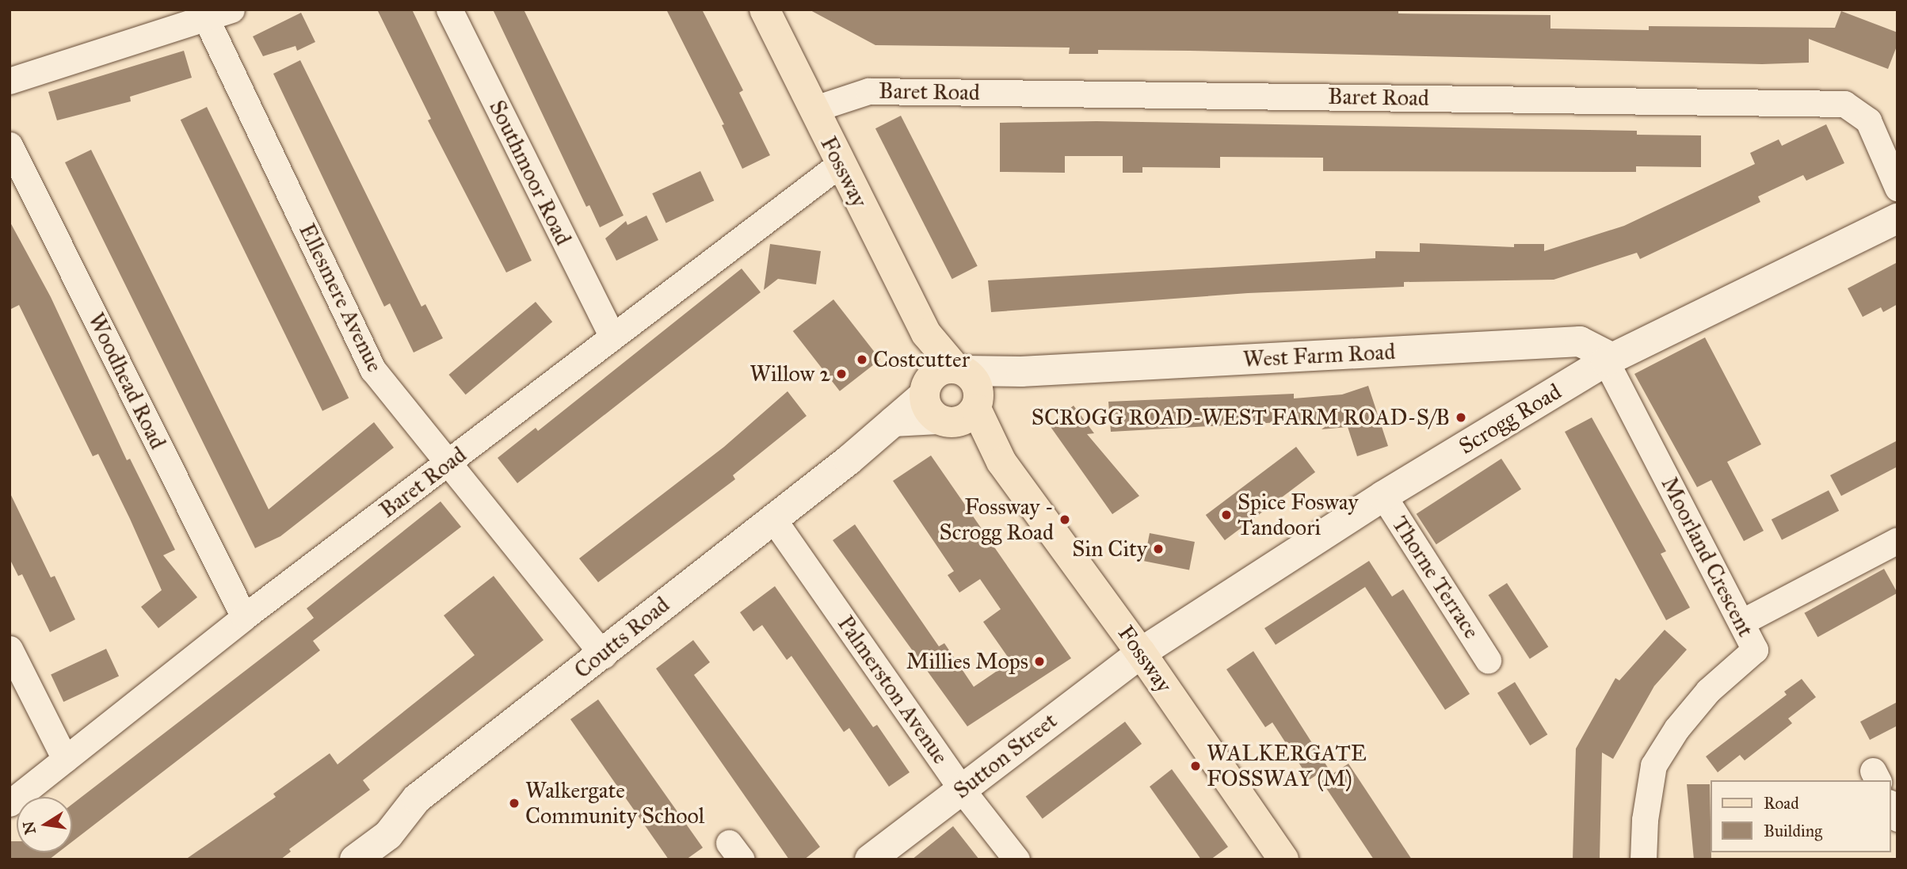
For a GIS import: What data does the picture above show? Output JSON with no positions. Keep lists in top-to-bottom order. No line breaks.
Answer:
{"streets":{"main road":["Fossway"],"street":["Baret Road","Southmoor Road","Ellesmere Avenue","West Farm Road","Woodhead Road","Scrogg Road","Moorland Crescent","Thorne Terrace","Coutts Road","Palmerston Avenue","Sutton Street"]},"crossings":[["Baret Road","Fossway"],["Baret Road","Southmoor Road"],["Baret Road","Ellesmere Avenue"],["Baret Road","Woodhead Road"],["Fossway","West Farm Road"],["Fossway","Scrogg Road"],["Fossway","Coutts Road"],["Fossway","Sutton Street"],["Ellesmere Avenue","Coutts Road"],["West Farm Road","Scrogg Road"],["West Farm Road","Moorland Crescent"],["Scrogg Road","Moorland Crescent"],["Scrogg Road","Thorne Terrace"],["Scrogg Road","Sutton Street"],["Coutts Road","Palmerston Avenue"],["Palmerston Avenue","Sutton Street"]],"places":["Costcutter","Willow 2","SCROGG ROAD-WEST FARM ROAD-S/B","Spice Fosway Tandoori","Fossway - Scrogg Road","Sin City","Millies Mops","WALKERGATE FOSSWAY (M)","Walkergate Community School"],"legend":["Road","Building"],"north":"left"}
